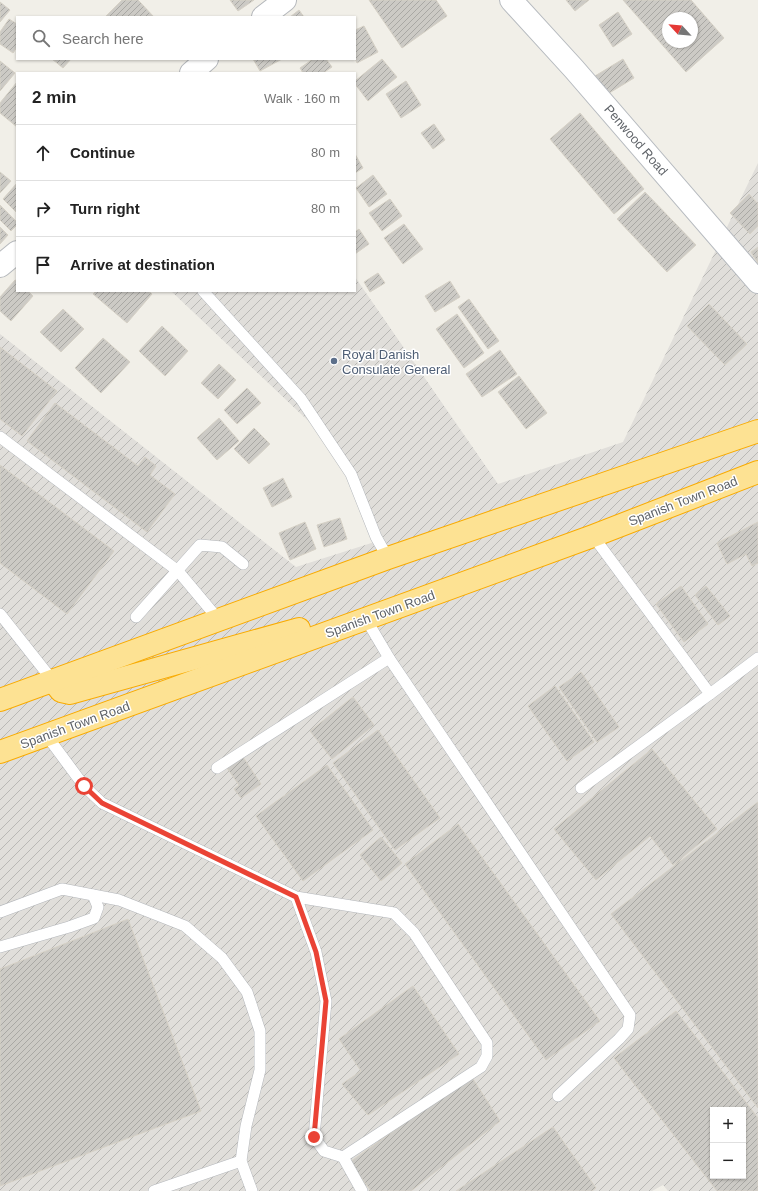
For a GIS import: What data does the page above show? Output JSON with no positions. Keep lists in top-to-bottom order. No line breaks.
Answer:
{"streets":{"highway":["Spanish Town Road"],"street":["Penwood Road"]},"places":["Royal Danish Consulate General"],"north":"top left","page":{"search":"Search here","heading":["2 min","Walk · 160 m"],"list":[["Continue","80 m"],["Turn right","80 m"],"Arrive at destination"],"map_buttons":["+","−"]}}
